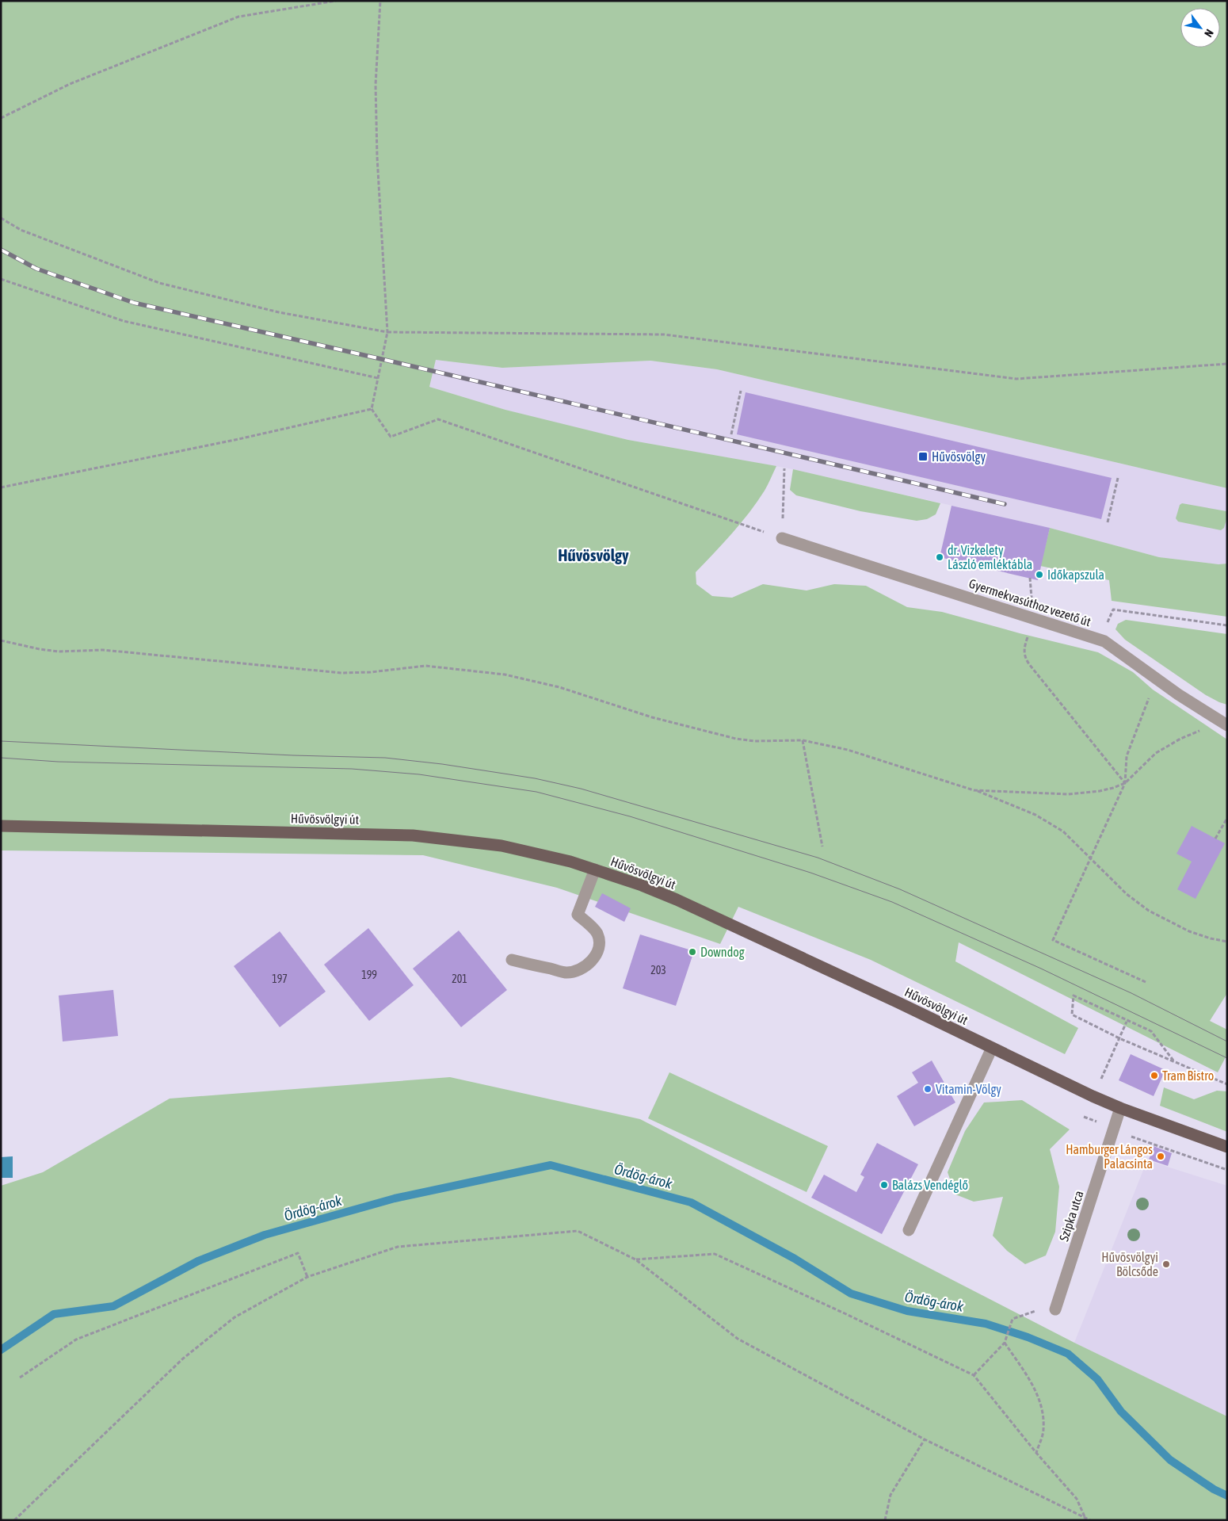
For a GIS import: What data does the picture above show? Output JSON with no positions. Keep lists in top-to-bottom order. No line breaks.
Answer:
{"streets":{"main road":["Hűvösvölgyi út"],"street":["Gyermekvasúthoz vezető út","Szipka utca"]},"crossings":[["Hűvösvölgyi út","Szipka utca"]],"districts":["Hűvösvölgy"],"water":["Ördög-árok"],"places":{"transit":["Hűvösvölgy"],"other":["dr. Vizkelety László emléktábla","Időkapszula","Downdog","Tram Bistro","Vitamin-Völgy","Hamburger Lángos Palacsinta","Balázs Vendéglő","Hűvösvölgyi Bölcsőde"]},"house_numbers":["203","199","197","201"],"north":"bottom right"}
